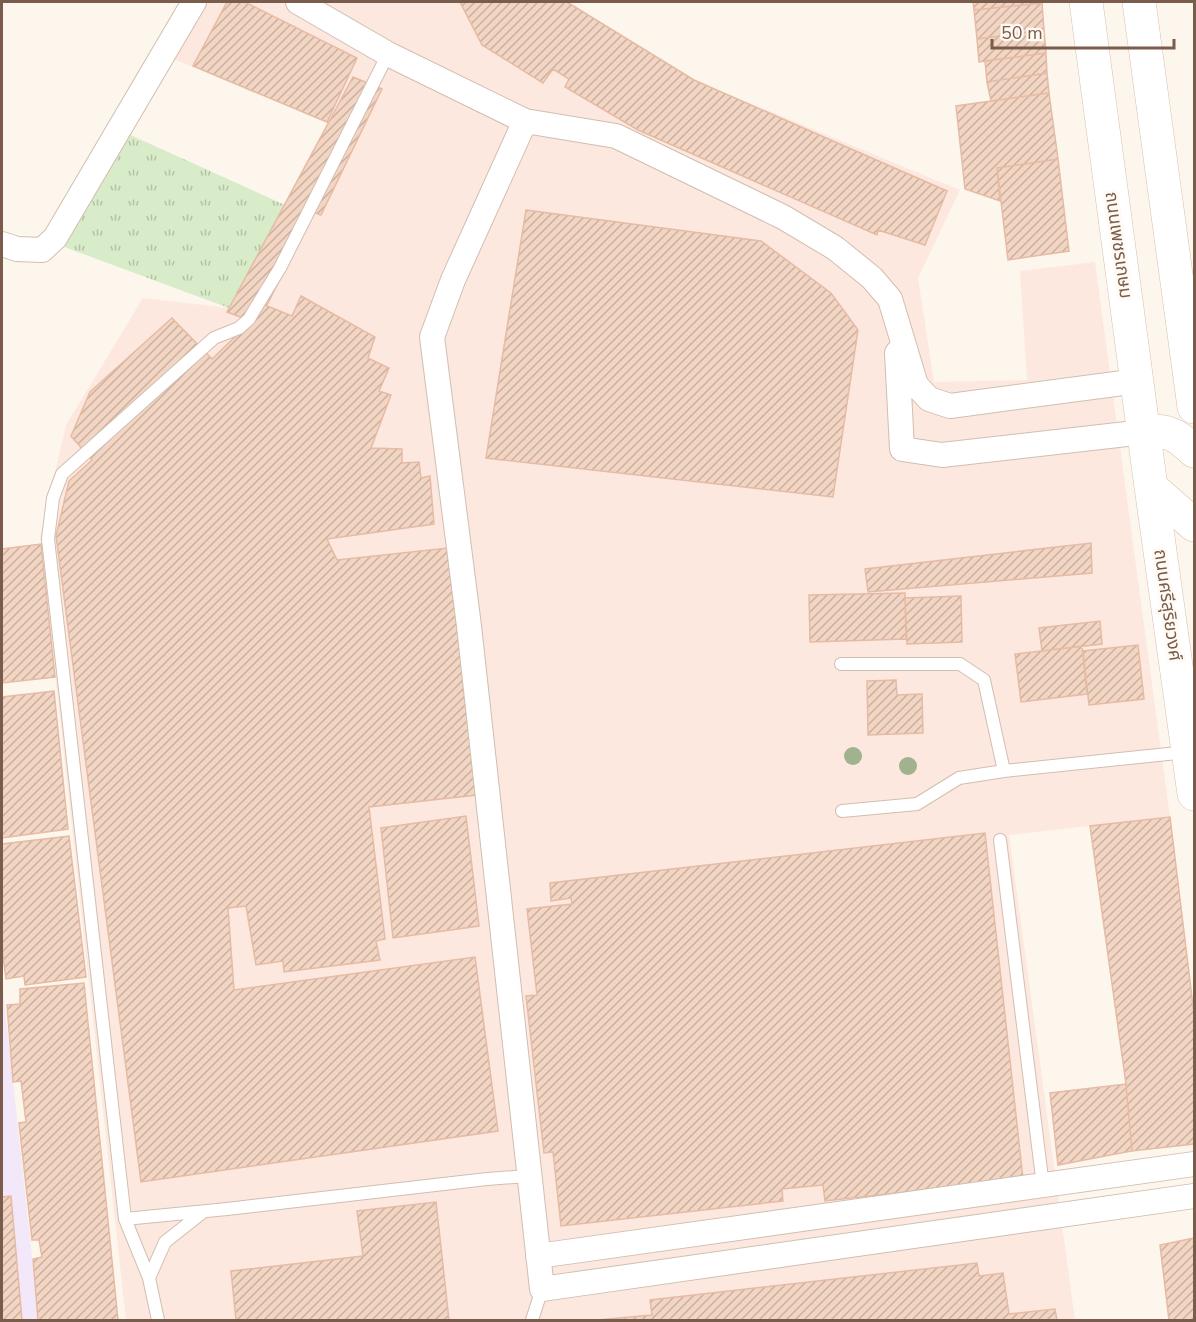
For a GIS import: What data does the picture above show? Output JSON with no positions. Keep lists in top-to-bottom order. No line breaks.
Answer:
{"streets":{"main road":["ถนนเพชรเกษม","ถนนศรีสุริยวงศ์"]},"crossings":[["ถนนเพชรเกษม","ถนนศรีสุริยวงศ์"]],"scale_bar":"50 m"}
